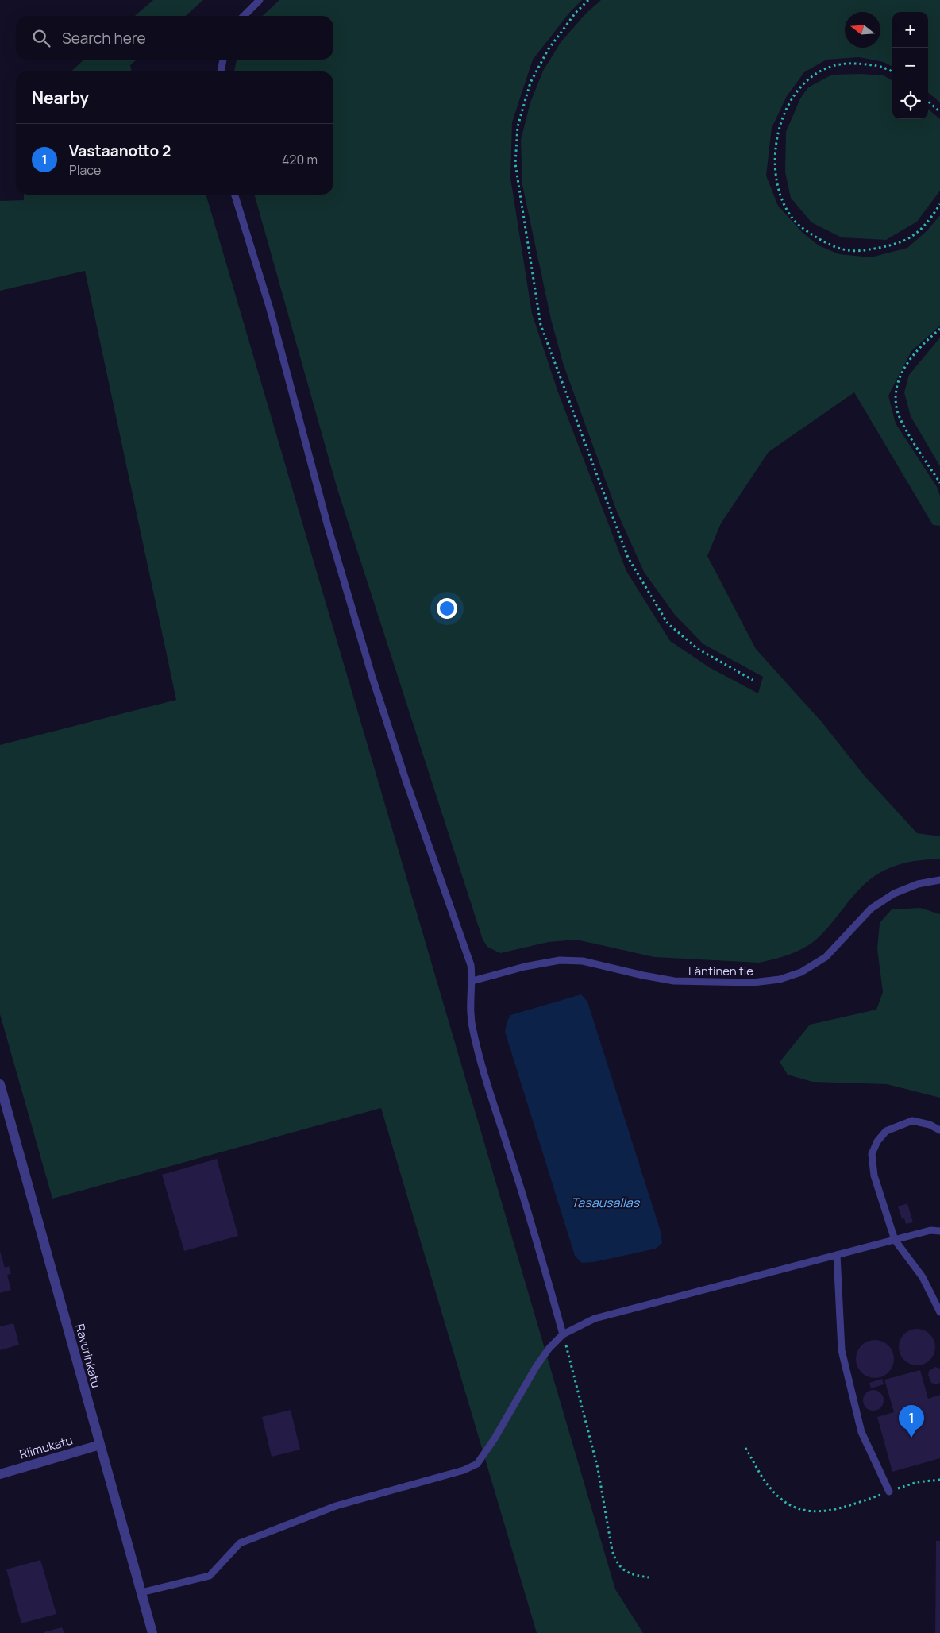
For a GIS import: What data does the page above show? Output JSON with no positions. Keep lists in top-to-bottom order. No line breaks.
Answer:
{"streets":{"street":["Ravurinkatu","Riimukatu"],"lane":["Läntinen tie"]},"crossings":[["Ravurinkatu","Riimukatu"]],"water":["Tasausallas"],"north":"left","page":{"map_buttons":["+","−"],"search":"Search here","heading":"Nearby","list":[{"mark":"1","name":"Vastaanotto 2","note":"Place","value":"420 m"}],"pins":"1"}}
